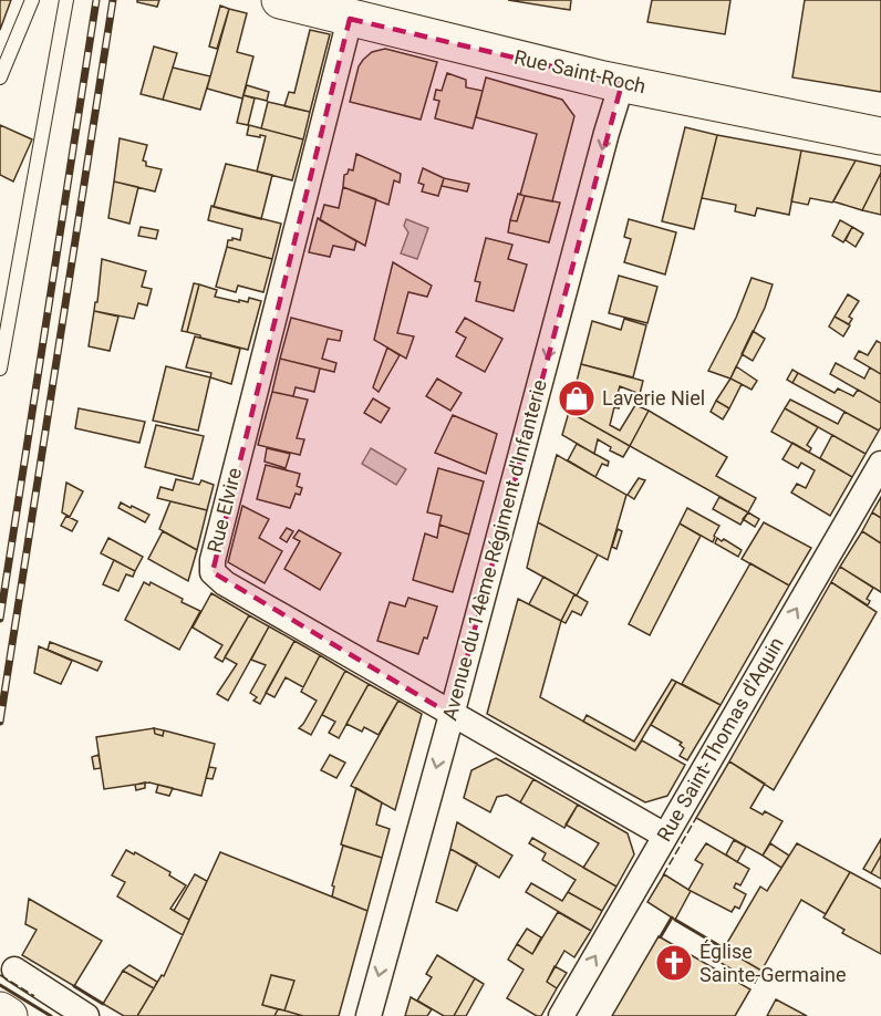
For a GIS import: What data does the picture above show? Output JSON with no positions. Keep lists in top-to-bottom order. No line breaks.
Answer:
{"streets":{"street":["Rue Saint-Roch","Rue Elvire","Avenue du 14ème Régiment d'Infanterie","Rue Saint-Thomas d'Aquin"]},"crossings":[["Rue Saint-Roch","Rue Elvire"],["Rue Saint-Roch","Avenue du 14ème Régiment d'Infanterie"],["Rue Elvire","Avenue du 14ème Régiment d'Infanterie"],["Rue Elvire","Rue Saint-Thomas d'Aquin"]],"one_way":["Avenue du 14ème Régiment d'Infanterie","Rue Saint-Thomas d'Aquin"],"places":{"shop":["Laverie Niel"],"church":["Église Sainte-Germaine"]}}
